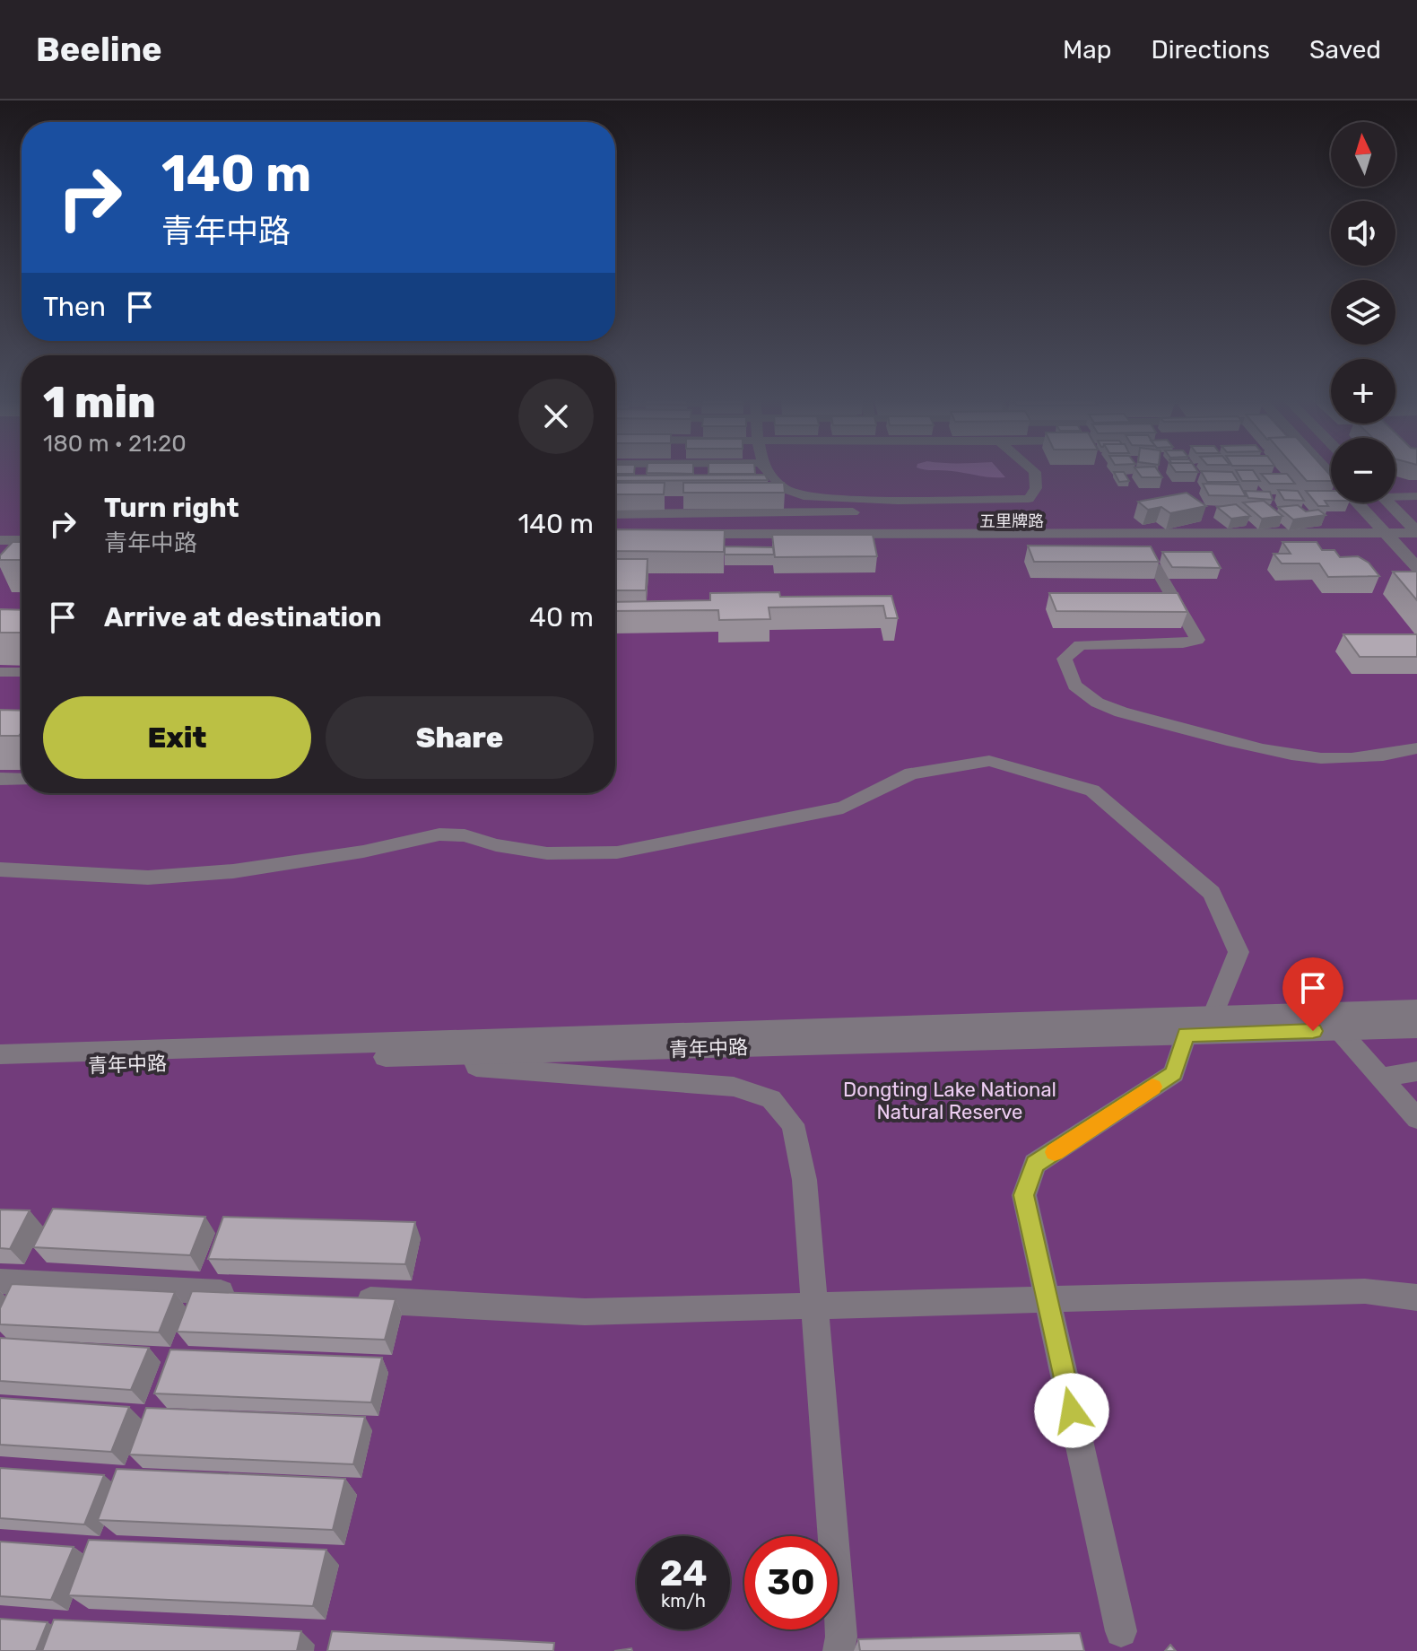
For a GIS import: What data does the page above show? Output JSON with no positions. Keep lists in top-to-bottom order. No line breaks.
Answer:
{"streets":{"main road":["五里牌路","青年中路"]},"parks":["Dongting Lake National Natural Reserve"],"north":"top","page":{"header":"Beeline","nav":["Map","Directions","Saved"],"map_buttons":["+","−"],"turn":["140 m","青年中路"],"then":"Then","heading":["1 min","180 m · 21:20"],"list":[{"name":"Turn right","note":"青年中路","value":"140 m"},{"name":"Arrive at destination","value":"40 m"}],"buttons":["Exit","Share"],"speed":"24 km/h","limit":"30"}}
